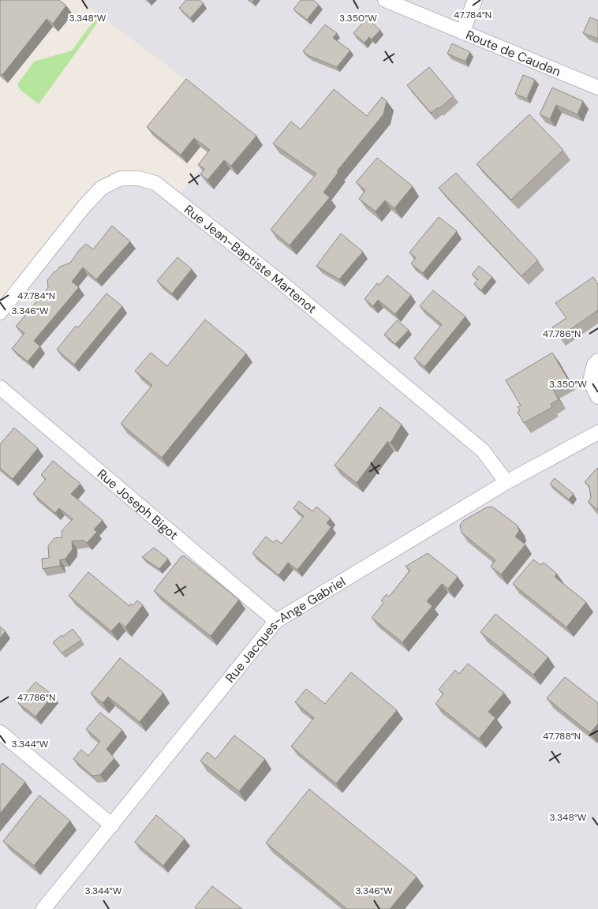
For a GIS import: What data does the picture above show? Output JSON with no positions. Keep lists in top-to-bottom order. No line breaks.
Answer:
{"streets":{"street":["Route de Caudan","Rue Jean-Baptiste Martenot","Rue Joseph Bigot","Rue Jacques-Ange Gabriel"]},"crossings":[["Rue Jean-Baptiste Martenot","Rue Jacques-Ange Gabriel"],["Rue Joseph Bigot","Rue Jacques-Ange Gabriel"]],"coordinates":["47.784°N","3.348°W","3.350°W","3.346°W","47.786°N","47.788°N","3.344°W"]}
